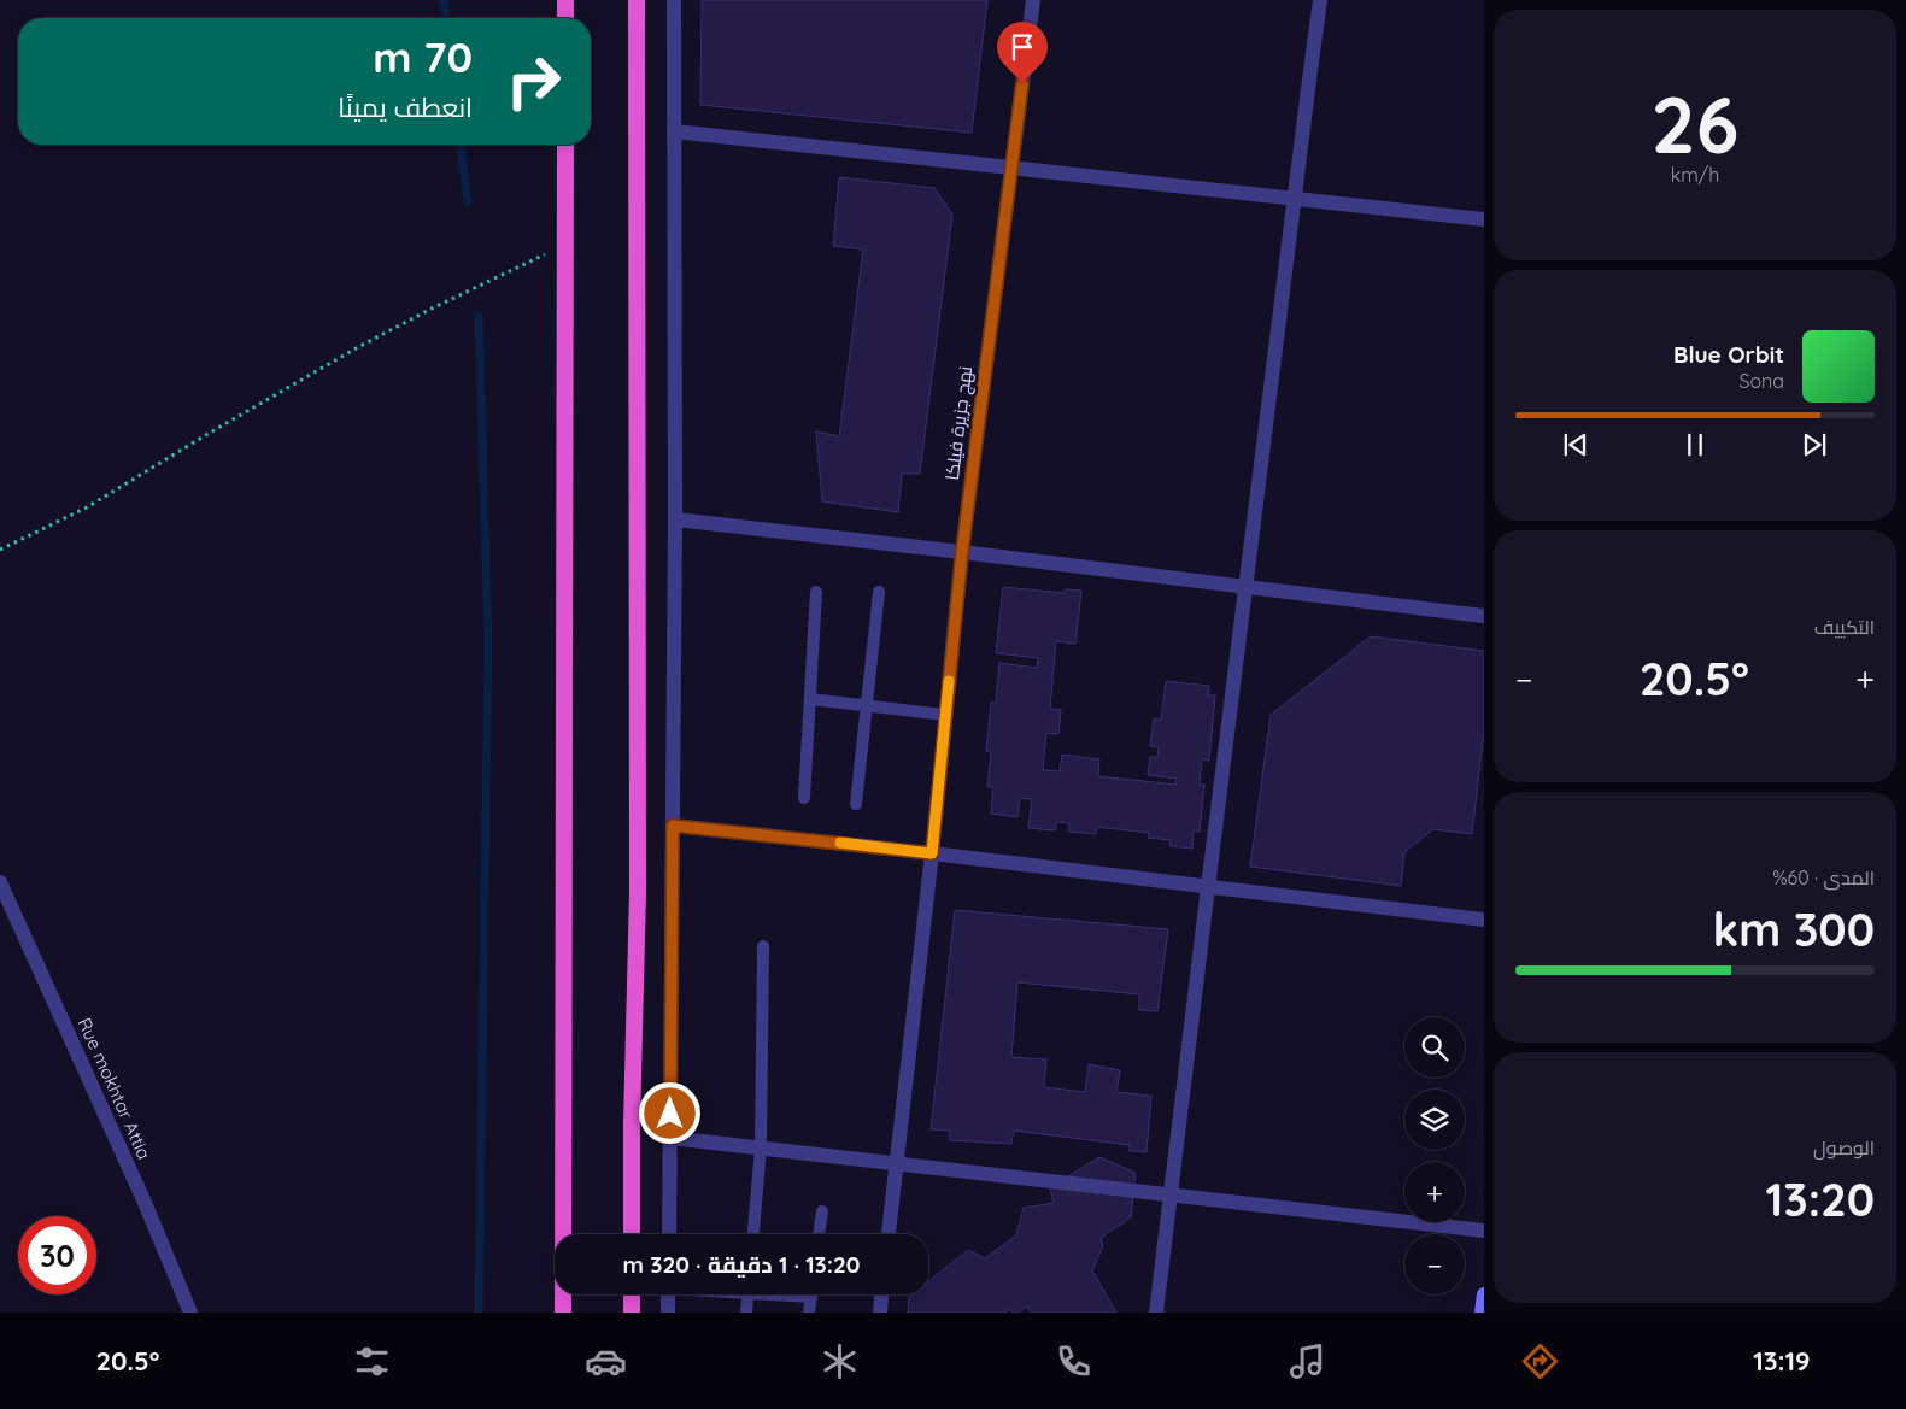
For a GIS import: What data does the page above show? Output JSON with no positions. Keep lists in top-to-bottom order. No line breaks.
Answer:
{"streets":{"street":["نهج جزيرة فيلكا","Rue mokhtar Attia"]},"page":{"tile":[["26","km/h"],"التكييف",["المدى · 60%","300 km"],["الوصول","13:20"]],"turn":["70 m","انعطف يمينًا"],"song":["Blue Orbit","Sona"],"heat":["−","20.5°","+"],"map_buttons":["+","−"],"limit":"30","trip":"13:20 · 1 دقيقة · 320 m","tabs":["13:19","20.5°"]}}
